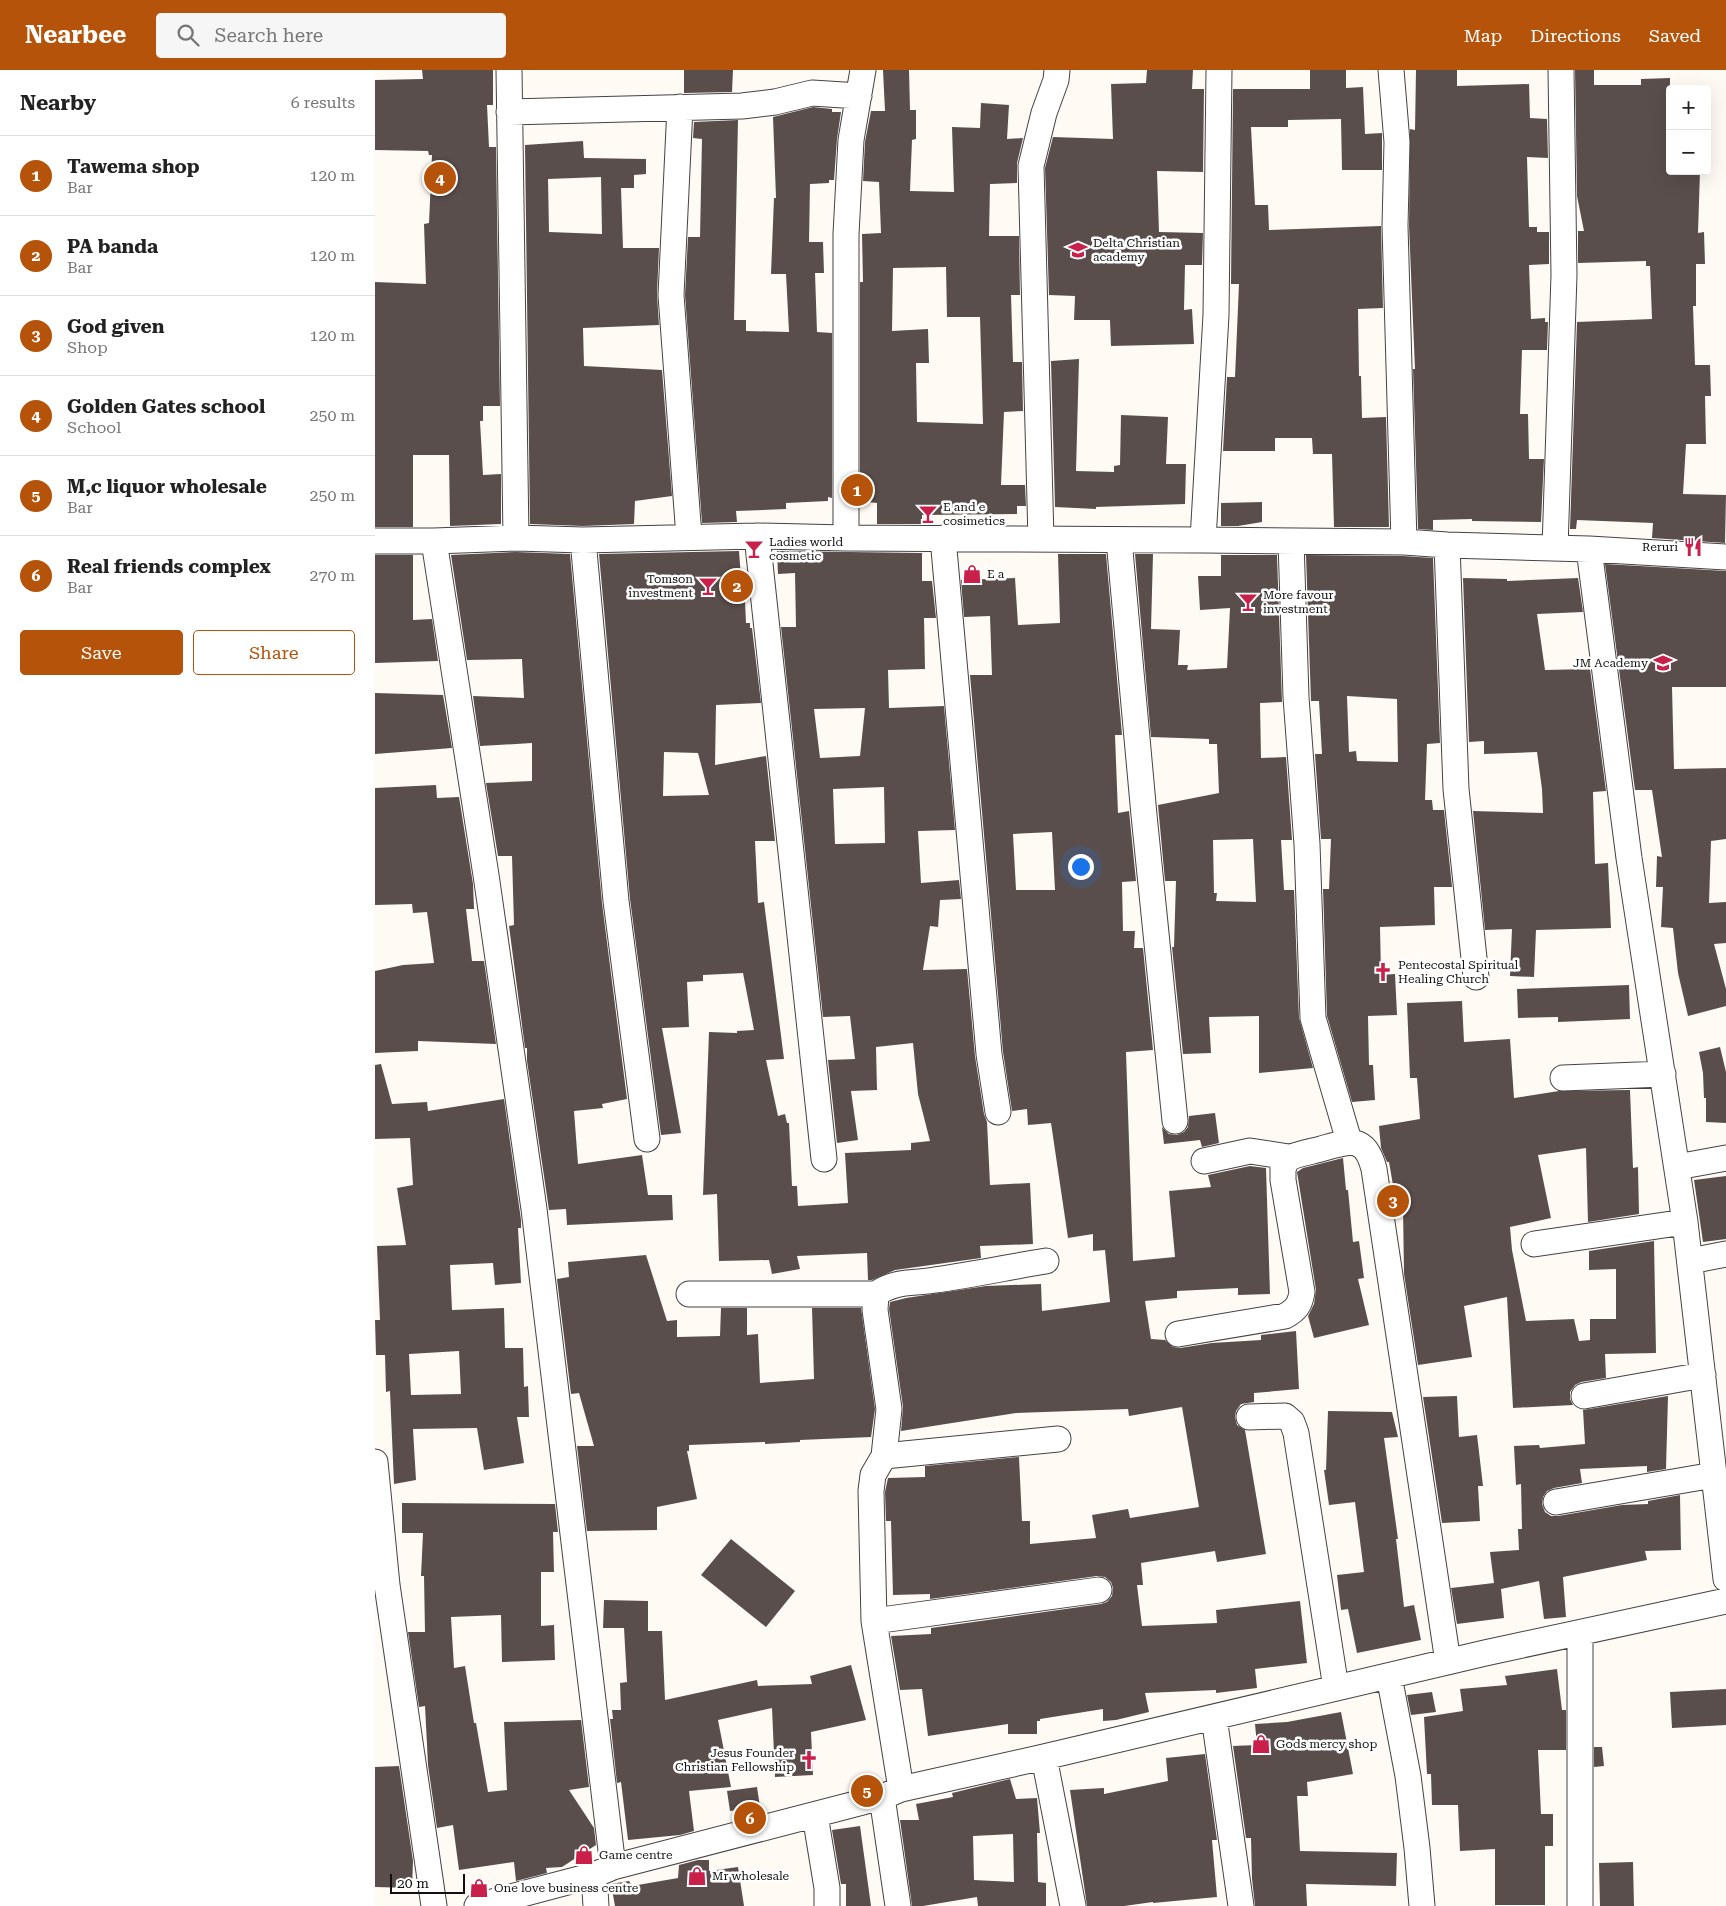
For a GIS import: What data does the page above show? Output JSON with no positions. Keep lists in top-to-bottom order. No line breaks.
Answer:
{"places":{"school or university":["Delta Christian academy","JM Academy"],"bar":["E and e cosimetics","Ladies world cosmetic","Tomson investment","More favour investment"],"restaurant":["Reruri"],"shop":["E a","Gods mercy shop","Game centre","Mr wholesale","One love business centre"],"church":["Pentecostal Spiritual Healing Church","Jesus Founder Christian Fellowship"]},"scale_bar":"20 m","page":{"header":"Nearbee","search":"Search here","nav":["Map","Directions","Saved"],"heading":["Nearby","6 results"],"map_buttons":["+","−"],"list":[{"mark":"1","name":"Tawema shop","note":"Bar","value":"120 m"},{"mark":"2","name":"PA banda","note":"Bar","value":"120 m"},{"mark":"3","name":"God given","note":"Shop","value":"120 m"},{"mark":"4","name":"Golden Gates school","note":"School","value":"250 m"},{"mark":"5","name":"M,c liquor wholesale","note":"Bar","value":"250 m"},{"mark":"6","name":"Real friends complex","note":"Bar","value":"270 m"}],"pins":["4","1","2","3","5","6"],"buttons":["Save","Share"],"scale":"20 m"}}
